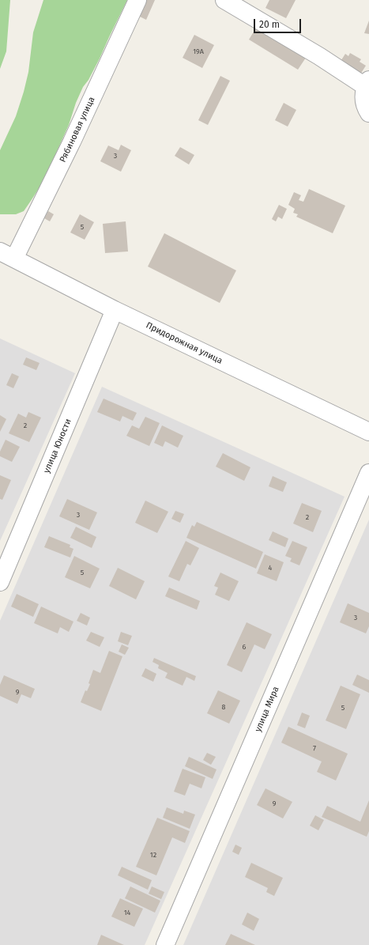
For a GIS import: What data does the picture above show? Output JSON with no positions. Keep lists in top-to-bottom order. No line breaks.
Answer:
{"streets":{"street":["Рябиновая улица","Придорожная улица","улица Юности","улица Мира"]},"crossings":[["Рябиновая улица","Придорожная улица"],["Придорожная улица","улица Юности"]],"house_numbers":["19А","3","5","2","3","2","4","5","3","6","9","8","5","7","9","12","14"],"scale_bar":"20 m"}
